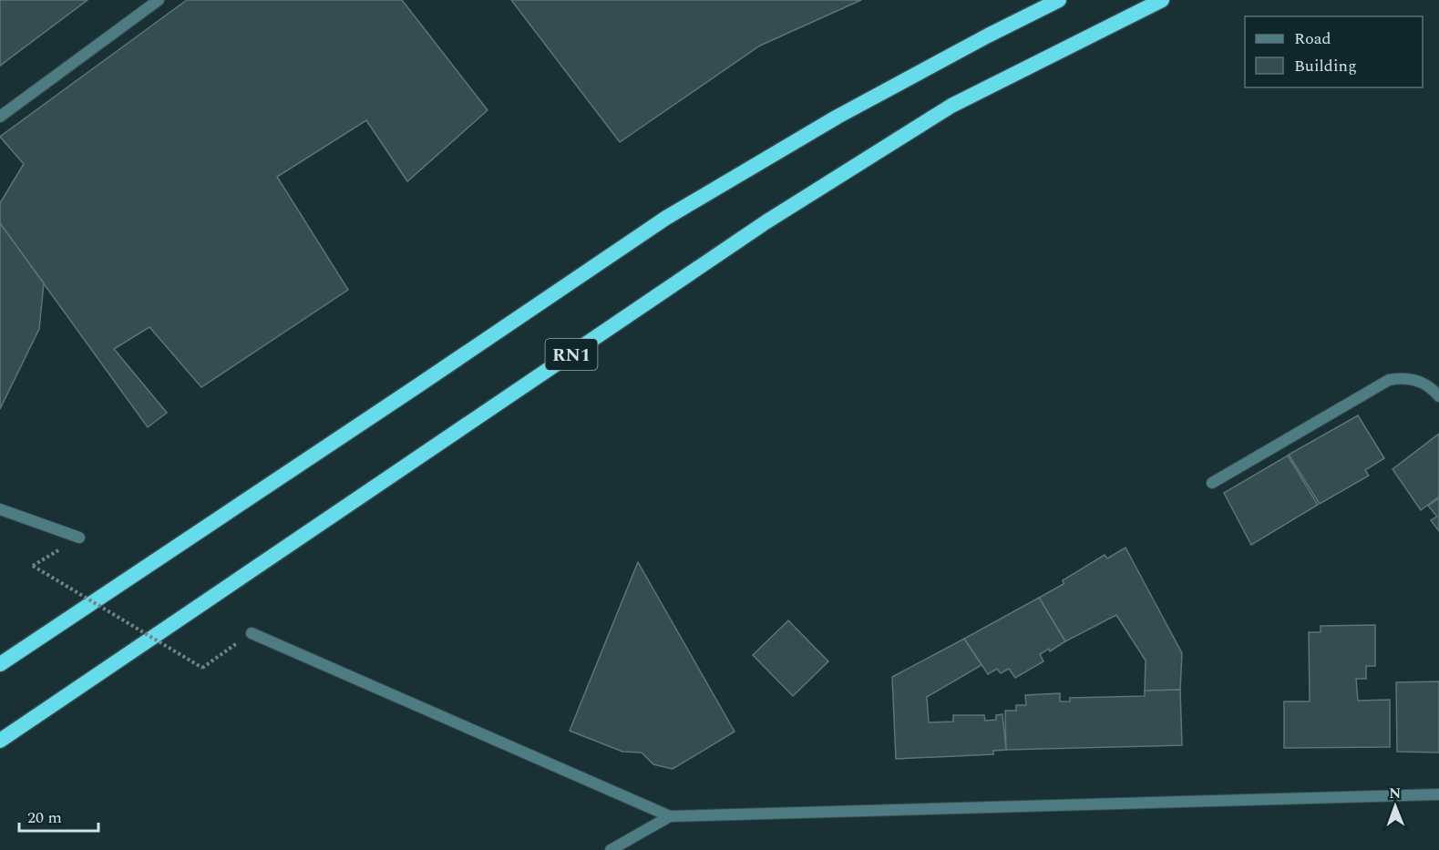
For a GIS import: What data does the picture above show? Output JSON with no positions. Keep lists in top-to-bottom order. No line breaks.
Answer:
{"streets":{"highway":["RN1"]},"legend":["Road","Building"],"scale_bar":"20 m","north":"top"}
